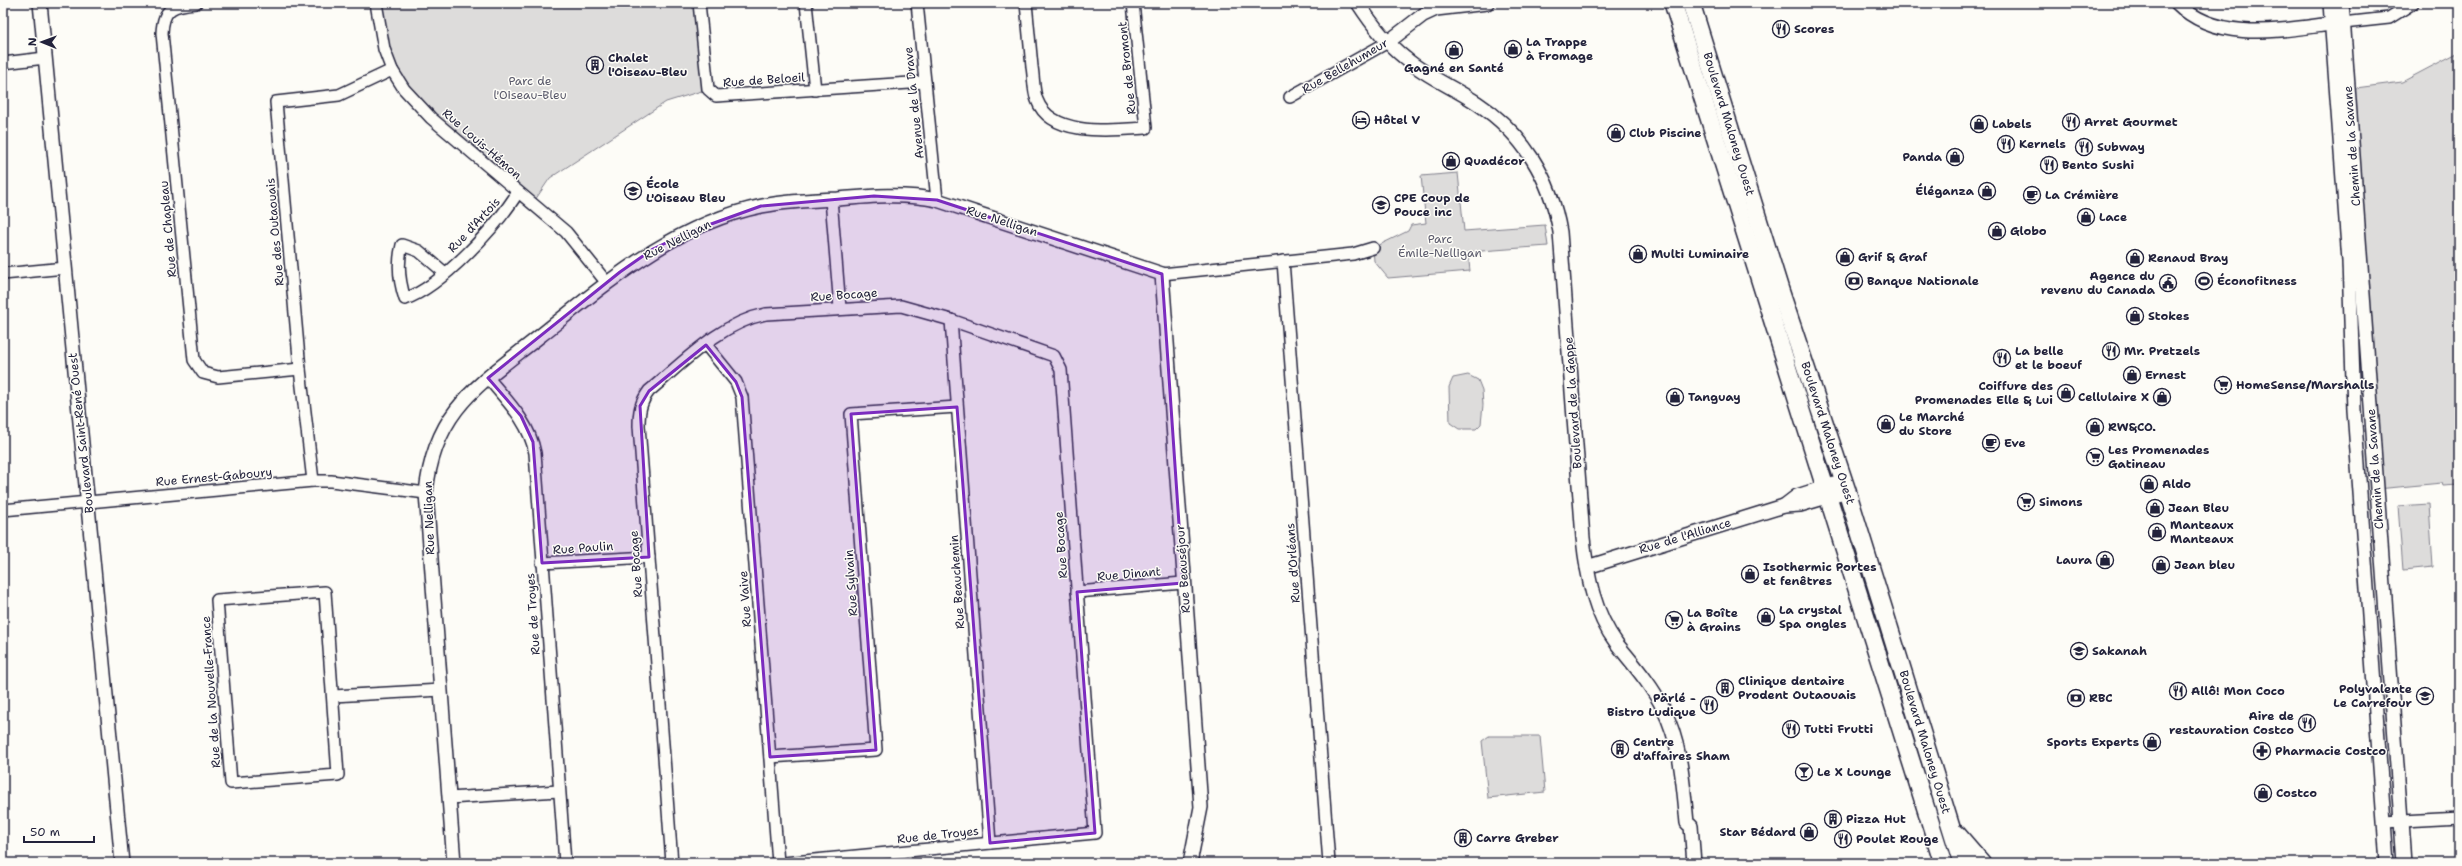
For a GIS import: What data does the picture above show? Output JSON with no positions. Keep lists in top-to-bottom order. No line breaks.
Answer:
{"streets":{"main road":["Boulevard Maloney Ouest"],"street":["Rue Bellehumeur","Rue de Bromont","Rue de Beloeil","Avenue de la Drave","Rue Louis-Hémon","Chemin de la Savane","Rue Nelligan","Rue d'Artois","Rue de Chapleau","Rue des Outaouais","Rue Bocage","Boulevard de la Gappe","Boulevard Saint-René Ouest","Rue Ernest-Gaboury","Rue de l'Alliance","Rue Paulin","Rue d'Orléans","Rue Beauséjour","Rue Dinant","Rue Beauchemin","Rue Sylvain","Rue Vaive","Rue de Troyes","Rue de la Nouvelle-France"]},"crossings":[["Rue Bellehumeur","Boulevard de la Gappe"],["Rue de Beloeil","Avenue de la Drave"],["Avenue de la Drave","Rue Nelligan"],["Boulevard Maloney Ouest","Rue de l'Alliance"],["Rue Louis-Hémon","Rue Nelligan"],["Rue Louis-Hémon","Rue d'Artois"],["Rue Louis-Hémon","Rue des Outaouais"],["Rue Nelligan","Rue Ernest-Gaboury"],["Rue Nelligan","Rue d'Orléans"],["Rue Nelligan","Rue Beauséjour"],["Rue Nelligan","Rue de Troyes"],["Rue de Chapleau","Rue des Outaouais"],["Rue des Outaouais","Rue Ernest-Gaboury"],["Rue Bocage","Rue Paulin"],["Rue Bocage","Rue Dinant"],["Rue Bocage","Rue Beauchemin"],["Rue Bocage","Rue Vaive"],["Rue Bocage","Rue de Troyes"],["Boulevard de la Gappe","Rue de l'Alliance"],["Boulevard Saint-René Ouest","Rue Ernest-Gaboury"],["Rue Paulin","Rue de Troyes"],["Rue Beauséjour","Rue Dinant"],["Rue Beauchemin","Rue Sylvain"],["Rue Beauchemin","Rue de Troyes"],["Rue Sylvain","Rue Vaive"]],"parks":["Parc de l'Oiseau-Bleu","Parc Émile-Nelligan"],"places":{"restaurant":["Scores","Arret Gourmet","Kernels","Subway","Bento Sushi","Mr. Pretzels","La belle et le boeuf","Allô! Mon Coco","Pärlé - Bistro Ludique","Aire de restauration Costco","Tutti Frutti","Poulet Rouge"],"shop":["La Trappe à Fromage","Gagné en Santé","Labels","Club Piscine","Panda","Quadécor","Éléganza","Lace","Globo","Multi Luminaire","Grif & Graf","Renaud Bray","Stokes","Ernest","Coiffure des Promenades Elle & Lui","Tanguay","Cellulaire X","Le Marché du Store","RW&CO.","Aldo","Jean Bleu","Manteaux Manteaux","Laura","Jean bleu","Isothermic Portes et fenêtres","La crystal Spa ongles","Sports Experts","Costco","Star Bédard"],"building":["Chalet l'Oiseau-Bleu","Clinique dentaire Prodent Outaouais","Centre d'affaires Sham","Pizza Hut","Carre Greber"],"hotel":["Hôtel V"],"school or university":["École L'Oiseau Bleu","CPE Coup de Pouce inc","Sakanah","Polyvalente Le Carrefour"],"cafe":["La Crémière","Eve"],"bank":["Banque Nationale","RBC"],"sports":["Éconofitness"],"public building":["Agence du revenu du Canada"],"supermarket":["HomeSense/Marshalls","Les Promenades Gatineau","Simons","La Boîte à Grains"],"pharmacy":["Pharmacie Costco"],"bar":["Le X Lounge"]},"scale_bar":"50 m","north":"left"}
